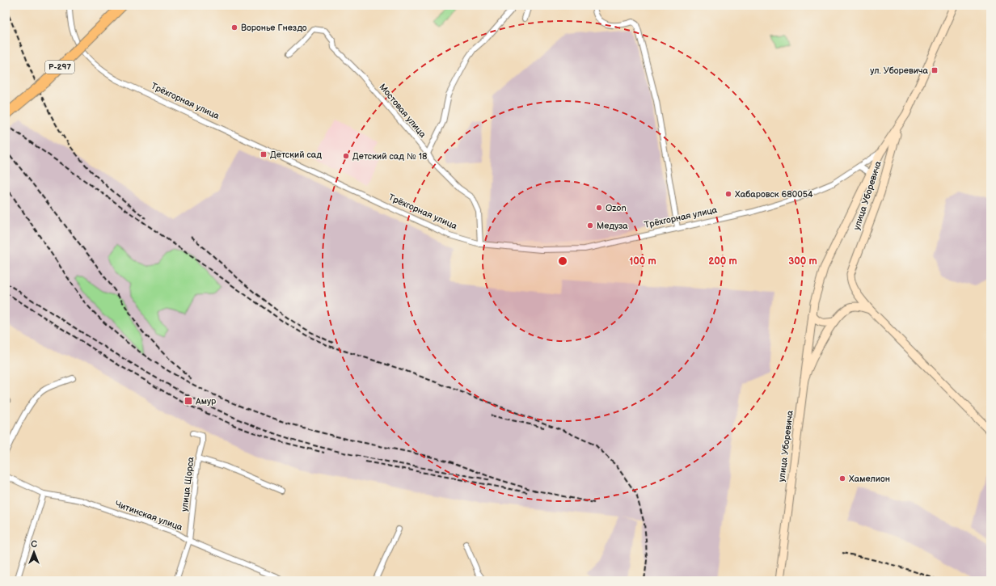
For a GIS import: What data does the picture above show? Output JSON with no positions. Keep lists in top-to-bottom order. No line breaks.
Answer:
{"streets":{"highway":["Р-297"],"main road":["улица Уборевича"],"street":["Трёхгорная улица","Мостовая улица","улица Щорса","Читинская улица"]},"crossings":[["Трёхгорная улица","Мостовая улица"],["Трёхгорная улица","улица Уборевича"],["улица Щорса","Читинская улица"]],"places":{"other":["Воронье Гнездо","Детский сад № 18","Хабаровск 680054","Ozon","Медуза","Хамелион"],"transit":["ул. Уборевича","Детский сад","Амур"]},"north":"top","rings":["100 m","200 m","300 m"]}
